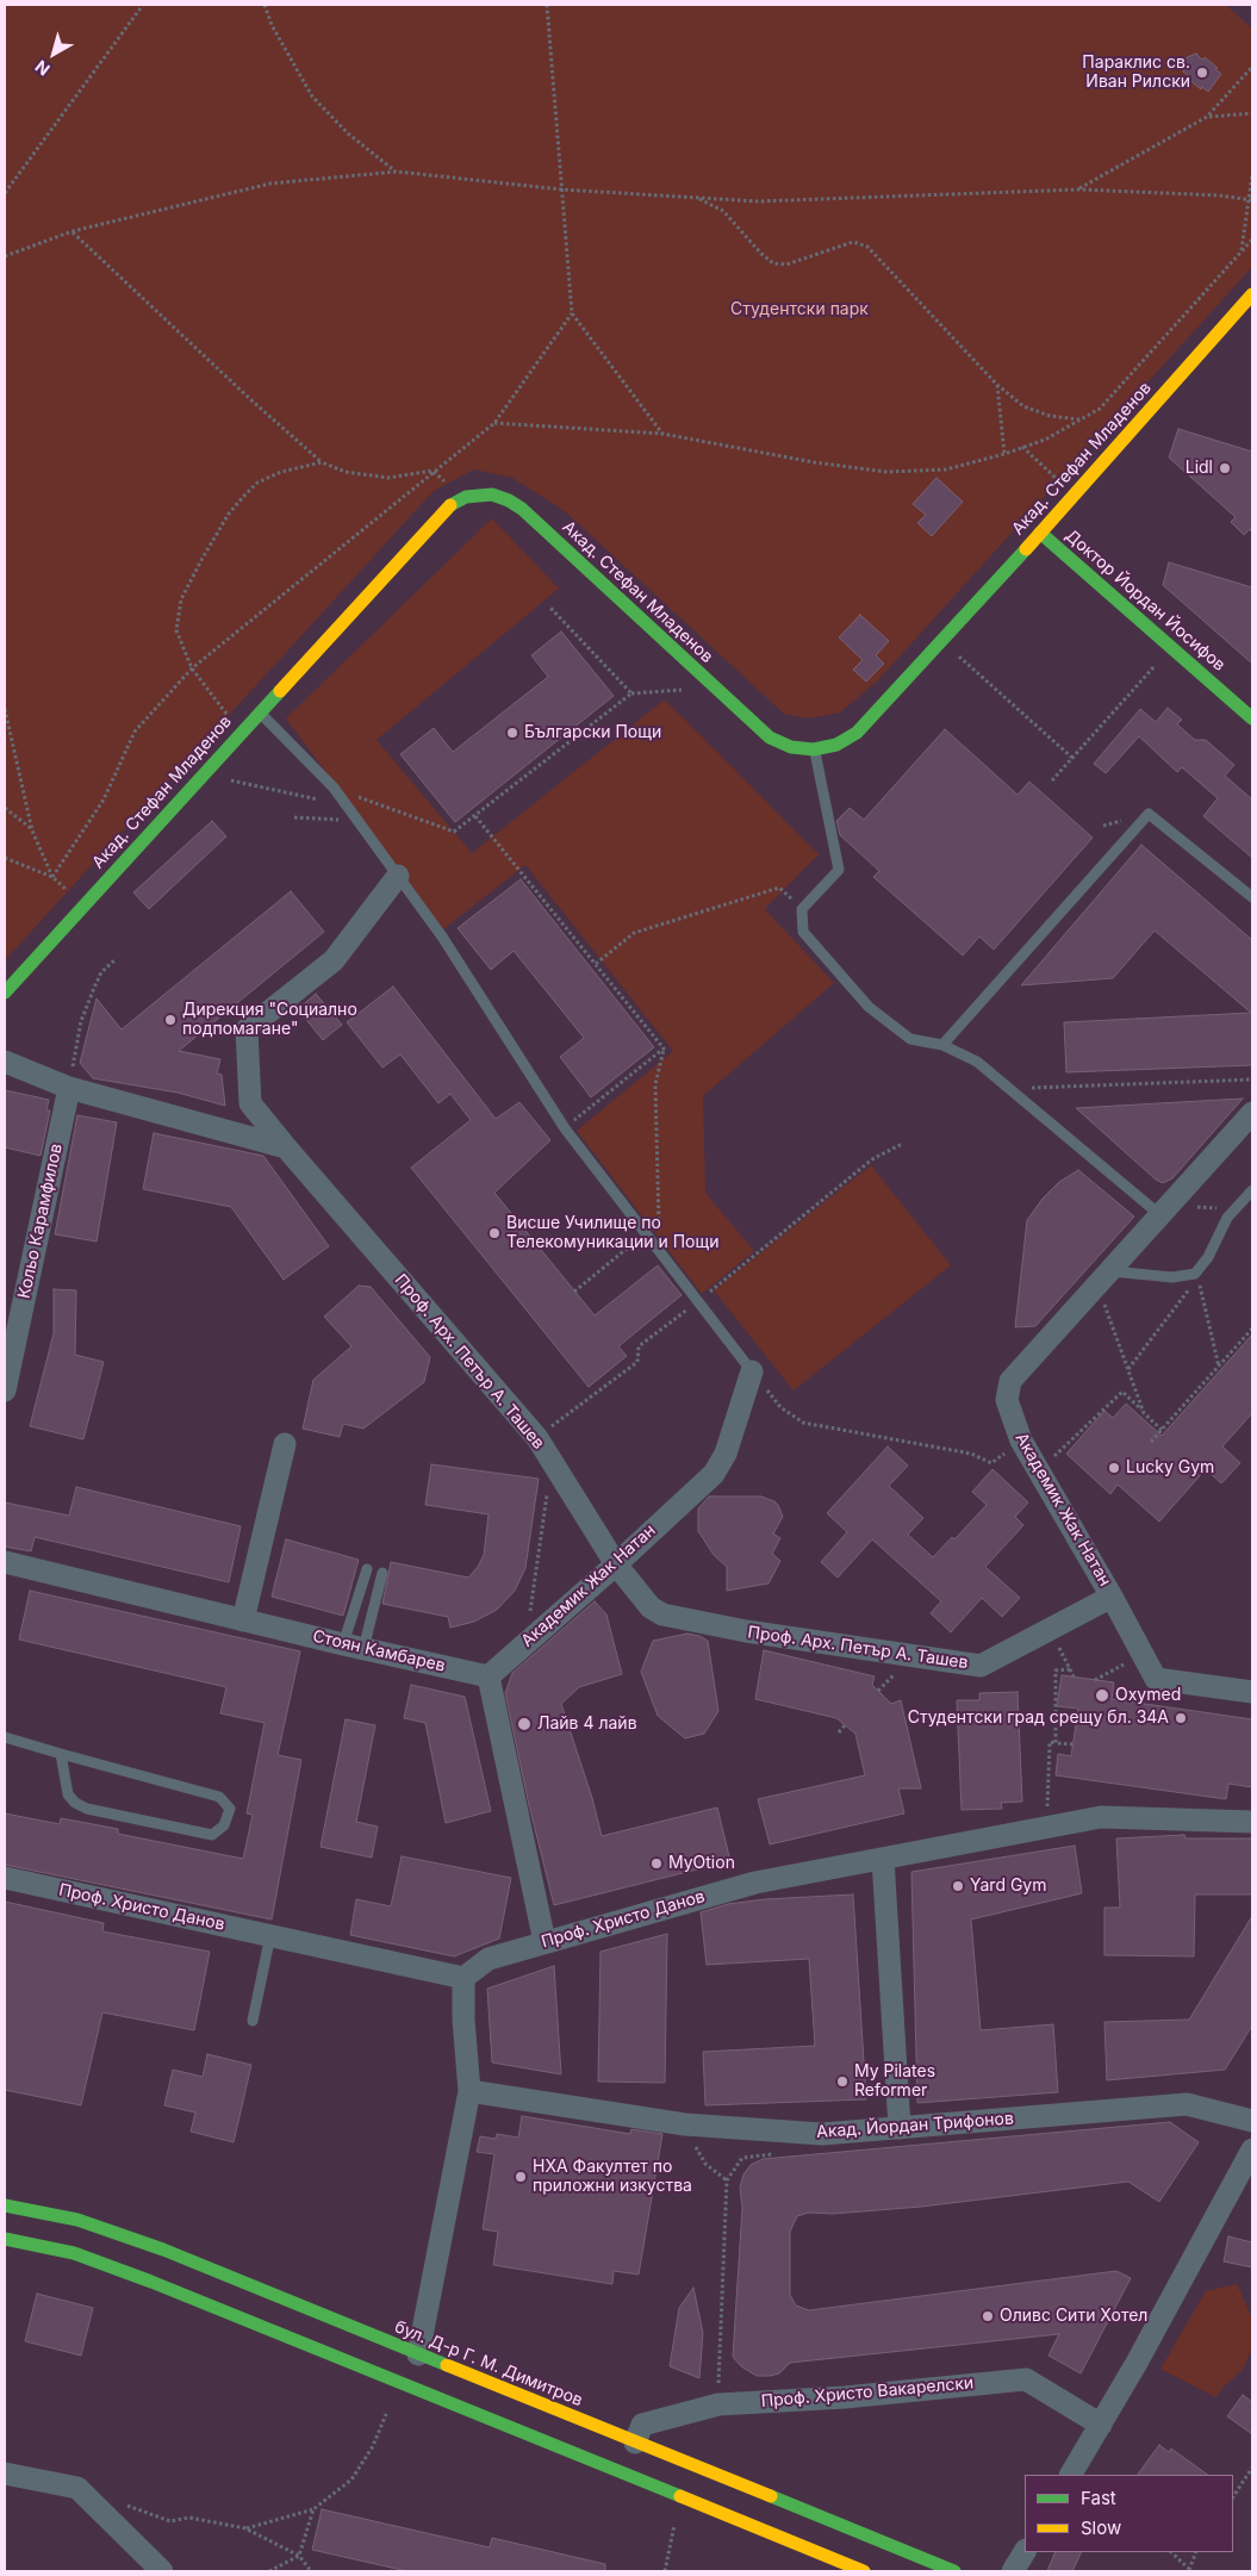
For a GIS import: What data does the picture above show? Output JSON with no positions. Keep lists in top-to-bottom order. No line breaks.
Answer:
{"streets":{"street":["Акад. Стефан Младенов","Доктор Йордан Йосифов","Кольо Карамфилов","Проф. Арх. Петър А. Ташев","Академик Жак Натан","Стоян Камбарев","Проф. Христо Данов","Акад. Йордан Трифонов","бул. Д-р Г. М. Димитров","Проф. Христо Вакарелски"]},"crossings":[["Акад. Стефан Младенов","Доктор Йордан Йосифов"],["Проф. Арх. Петър А. Ташев","Академик Жак Натан"],["Академик Жак Натан","Стоян Камбарев"],["бул. Д-р Г. М. Димитров","Проф. Христо Вакарелски"]],"parks":["Студентски парк"],"places":["Параклис св. Иван Рилски","Lidl","Български Пощи","Дирекция \"Социално подпомагане\"","Висше Училище по Телекомуникации и Пощи","Lucky Gym","Oxymed","Студентски град срещу бл. 34А","Лайв 4 лайв","MyOtion","Yard Gym","My Pilates Reformer","НХА Факултет по приложни изкуства","Оливс Сити Хотел"],"legend":["Fast","Slow"],"north":"bottom left"}
